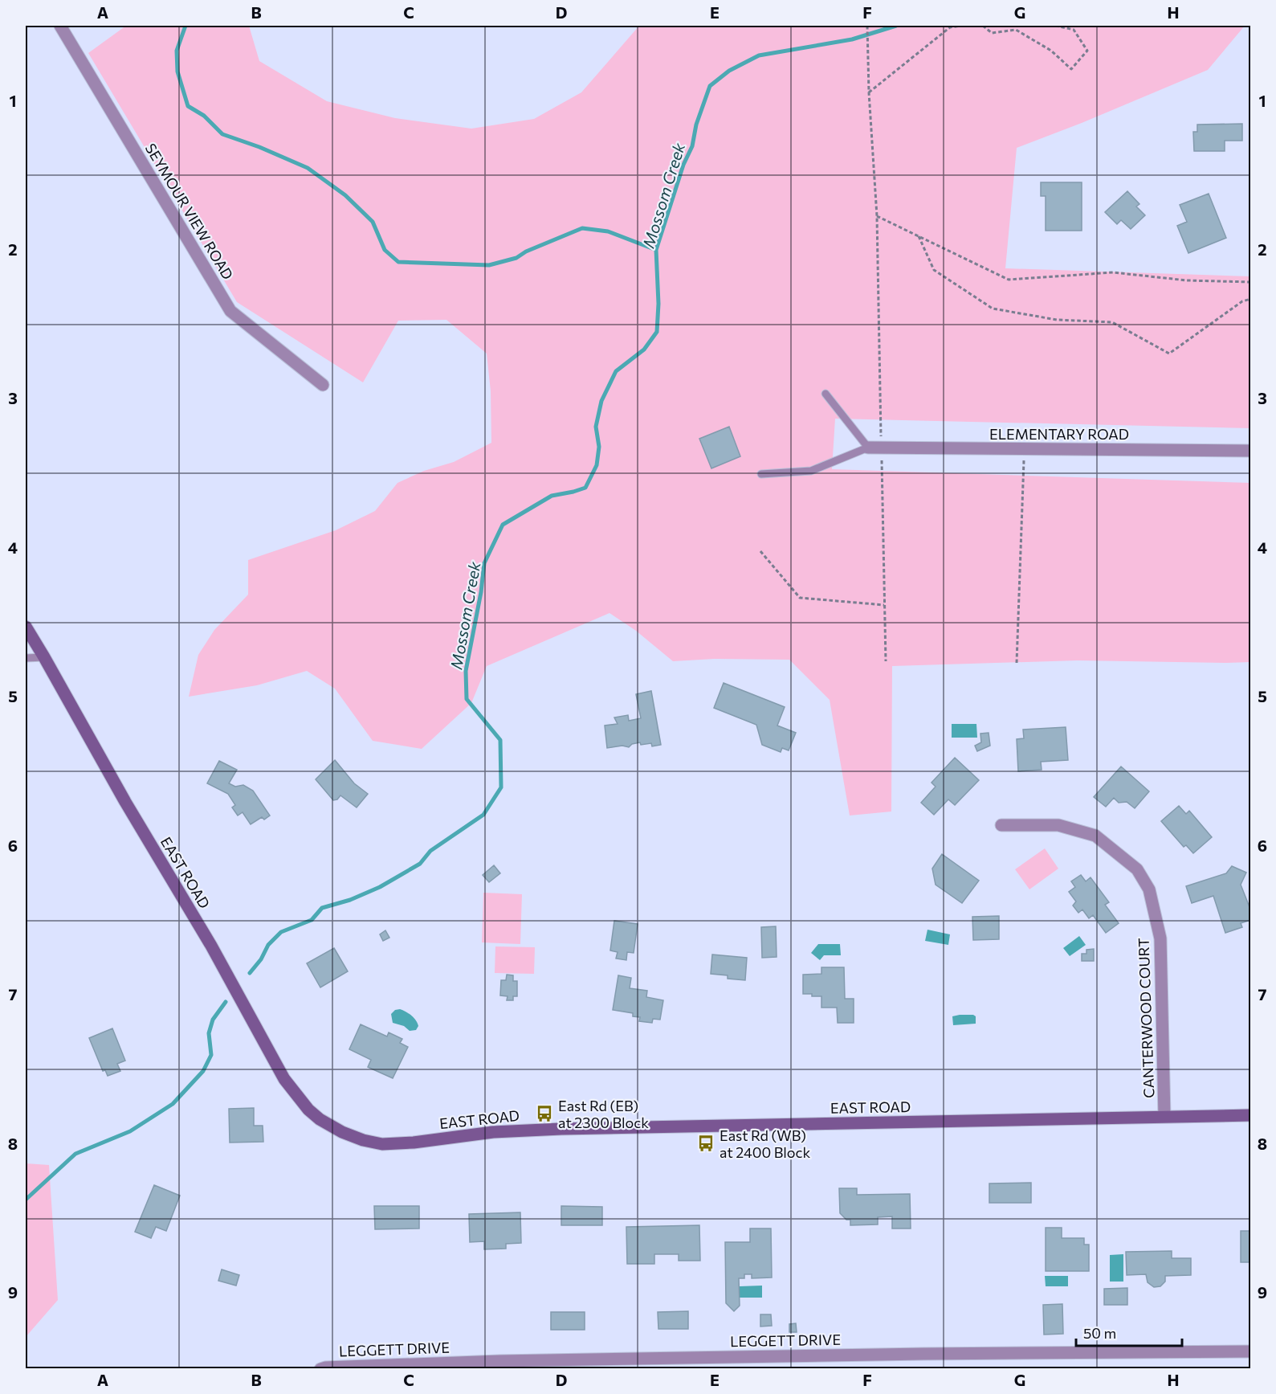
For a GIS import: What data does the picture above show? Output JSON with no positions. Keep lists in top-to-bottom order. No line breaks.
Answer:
{"streets":{"main road":["EAST ROAD"],"street":["SEYMOUR VIEW ROAD","ELEMENTARY ROAD","CANTERWOOD COURT","LEGGETT DRIVE"]},"crossings":[["EAST ROAD","CANTERWOOD COURT"]],"water":["Mossom Creek"],"places":{"bus stop":["East Rd (EB) at 2300 Block","East Rd (WB) at 2400 Block"]},"scale_bar":"50 m","grid":{"columns":["A","B","C","D","E","F","G","H"],"rows":["1","2","3","4","5","6","7","8","9"]}}
